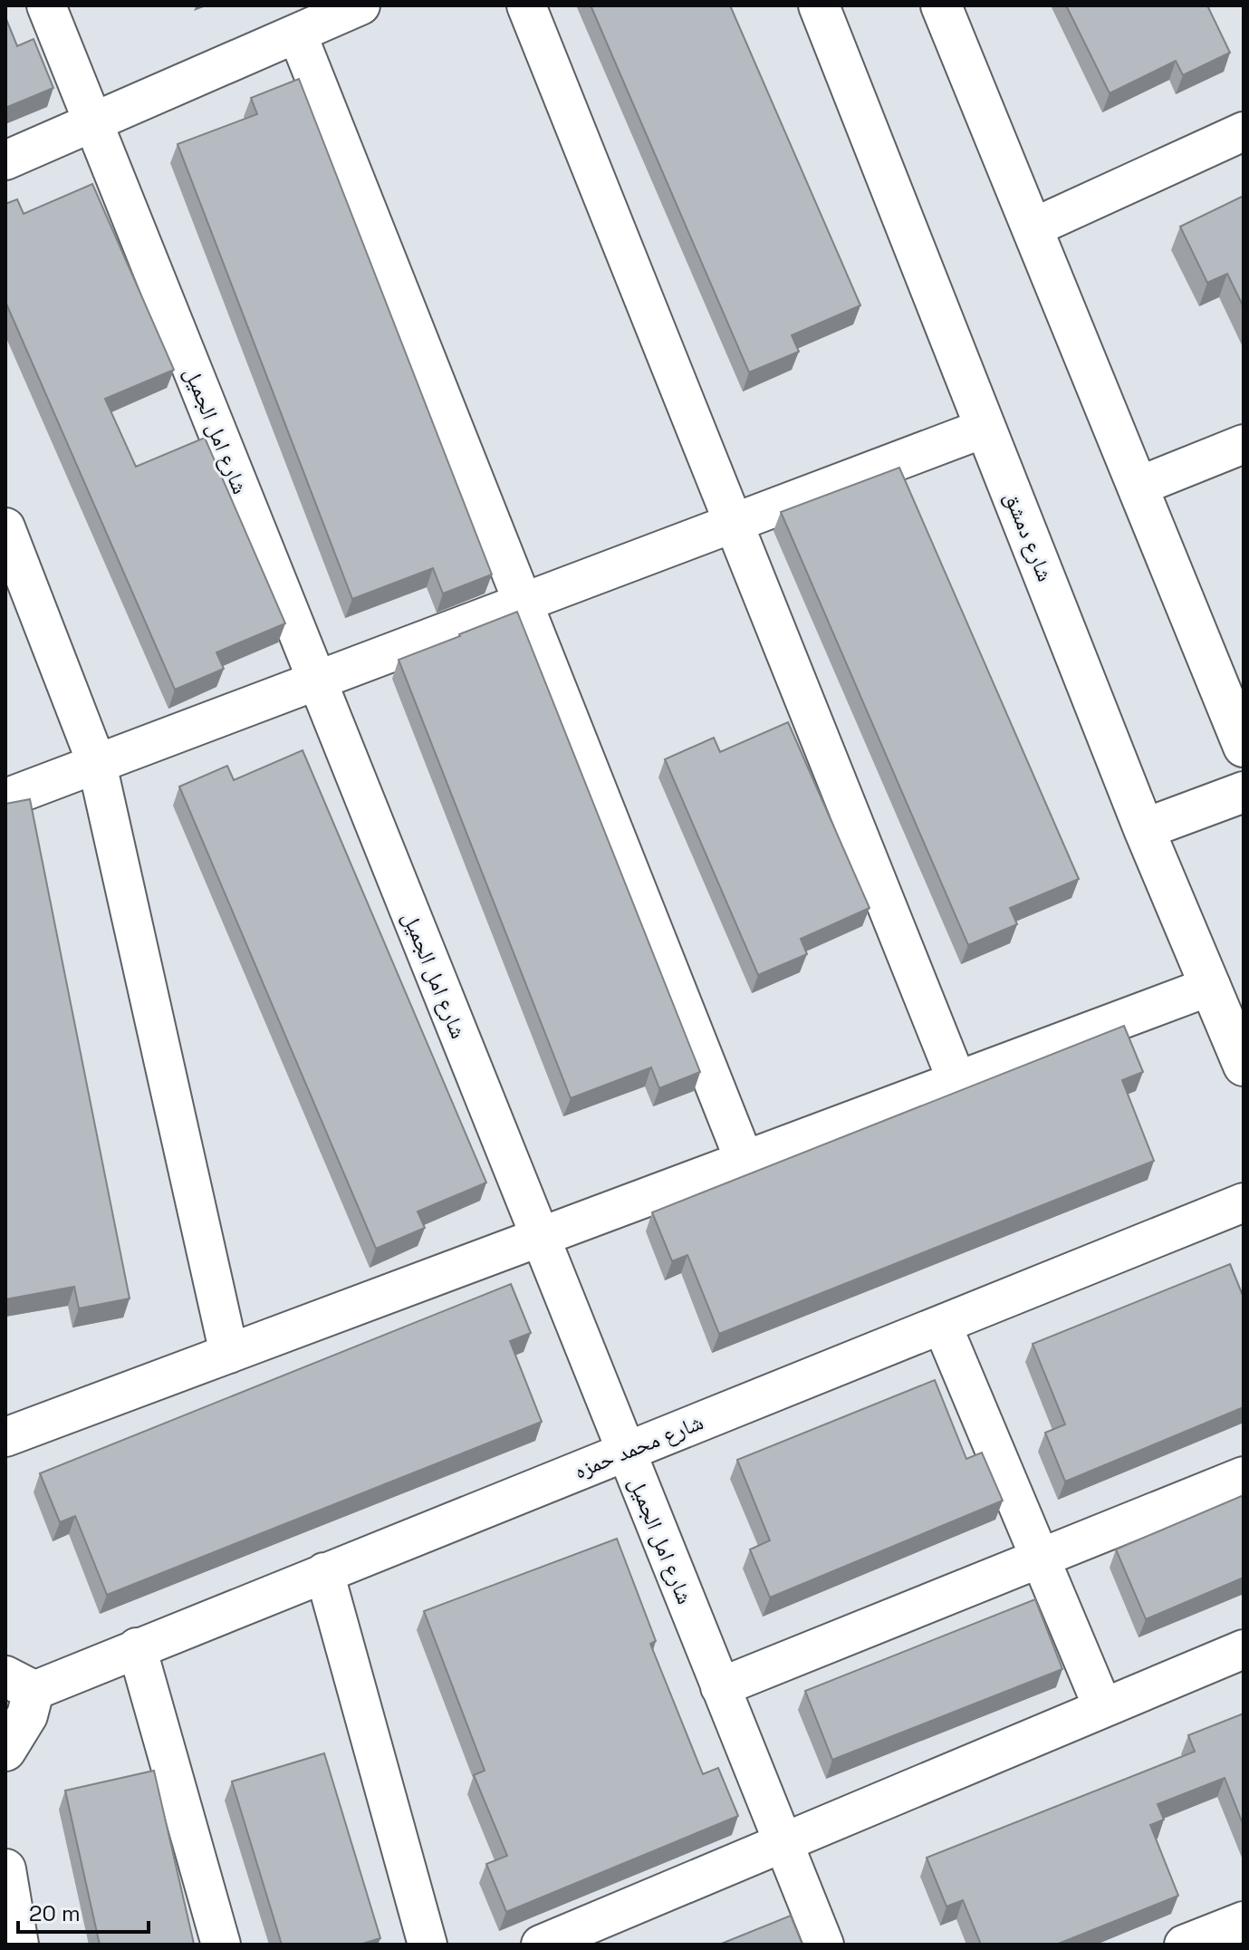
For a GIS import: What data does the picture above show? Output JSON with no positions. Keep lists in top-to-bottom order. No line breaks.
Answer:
{"streets":{"street":["شارع امل الجميل","شارع دمشق","شارع محمد حمزه"]},"crossings":[["شارع امل الجميل","شارع محمد حمزه"]],"scale_bar":"20 m"}
